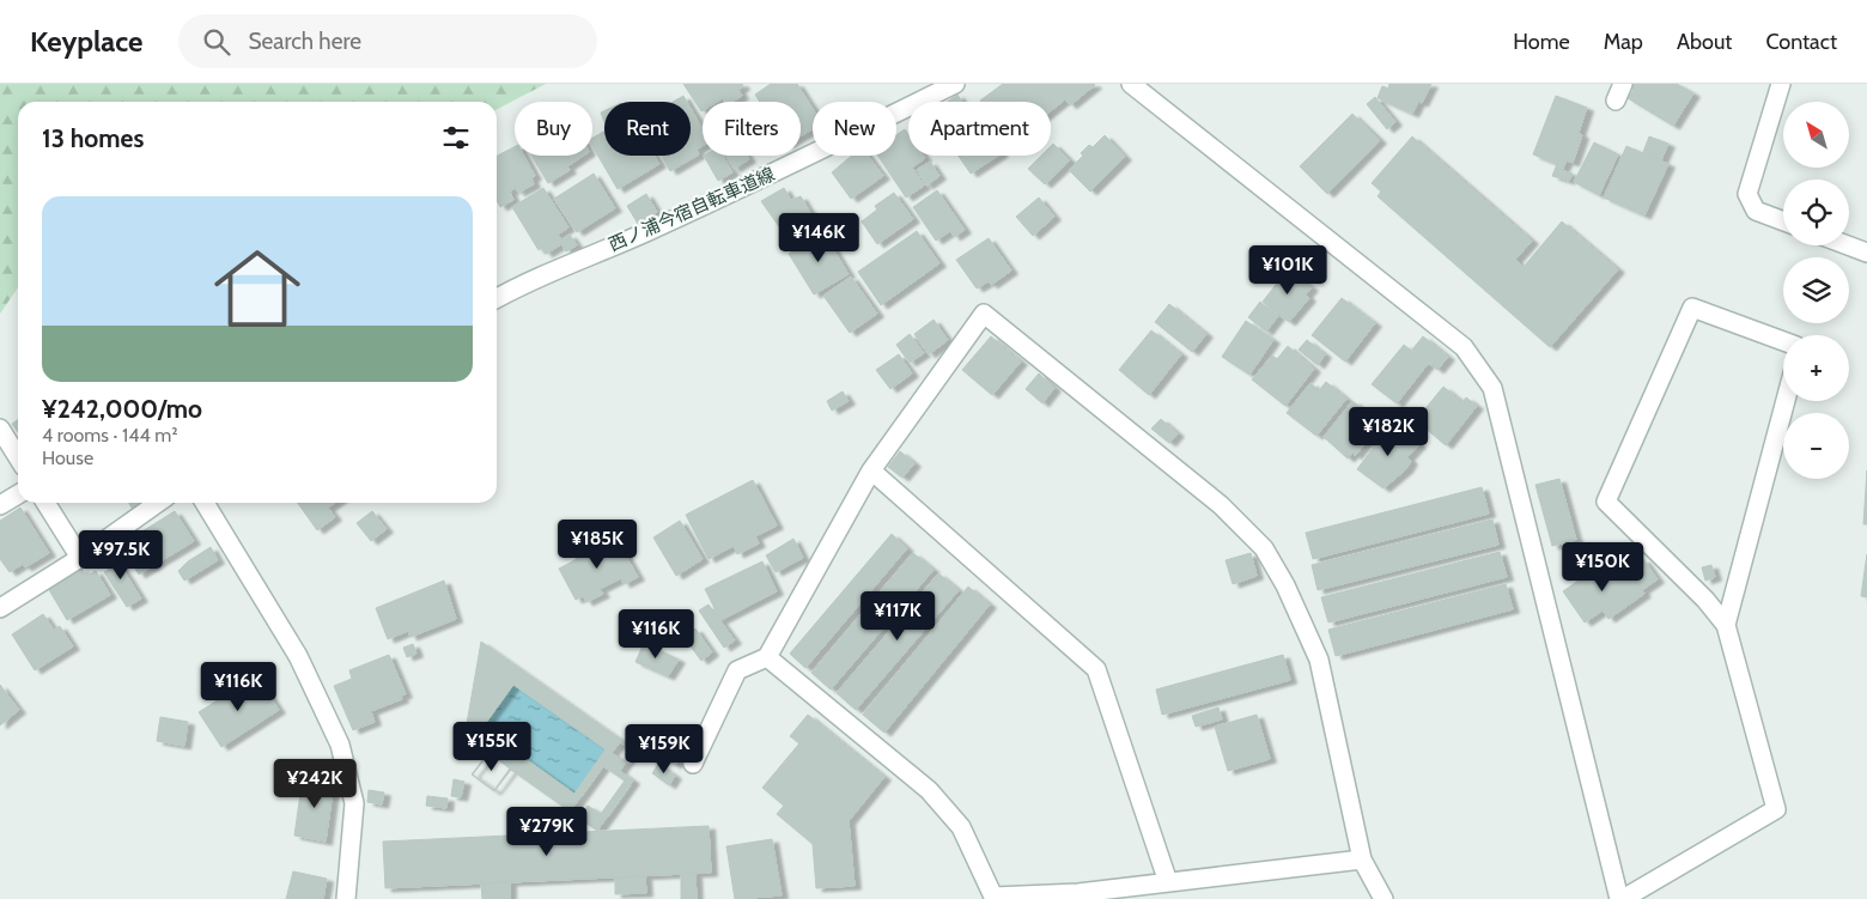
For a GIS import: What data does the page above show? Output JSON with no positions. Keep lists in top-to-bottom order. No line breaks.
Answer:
{"streets":{"street":["西ノ浦今宿自転車道線"]},"north":"top left","page":{"header":"Keyplace","search":"Search here","nav":["Home","Map","About","Contact"],"map_buttons":["+","−"],"chip":["Buy","Rent","Filters","New","Apartment"],"heading":"13 homes","list":[{"name":"¥242,000/mo","note":"4 rooms · 144 m² · House"}],"price":["¥146K","¥101K","¥182K","¥185K","¥97.5K","¥150K","¥117K","¥116K","¥116K","¥155K","¥159K","¥242K","¥279K"]}}
